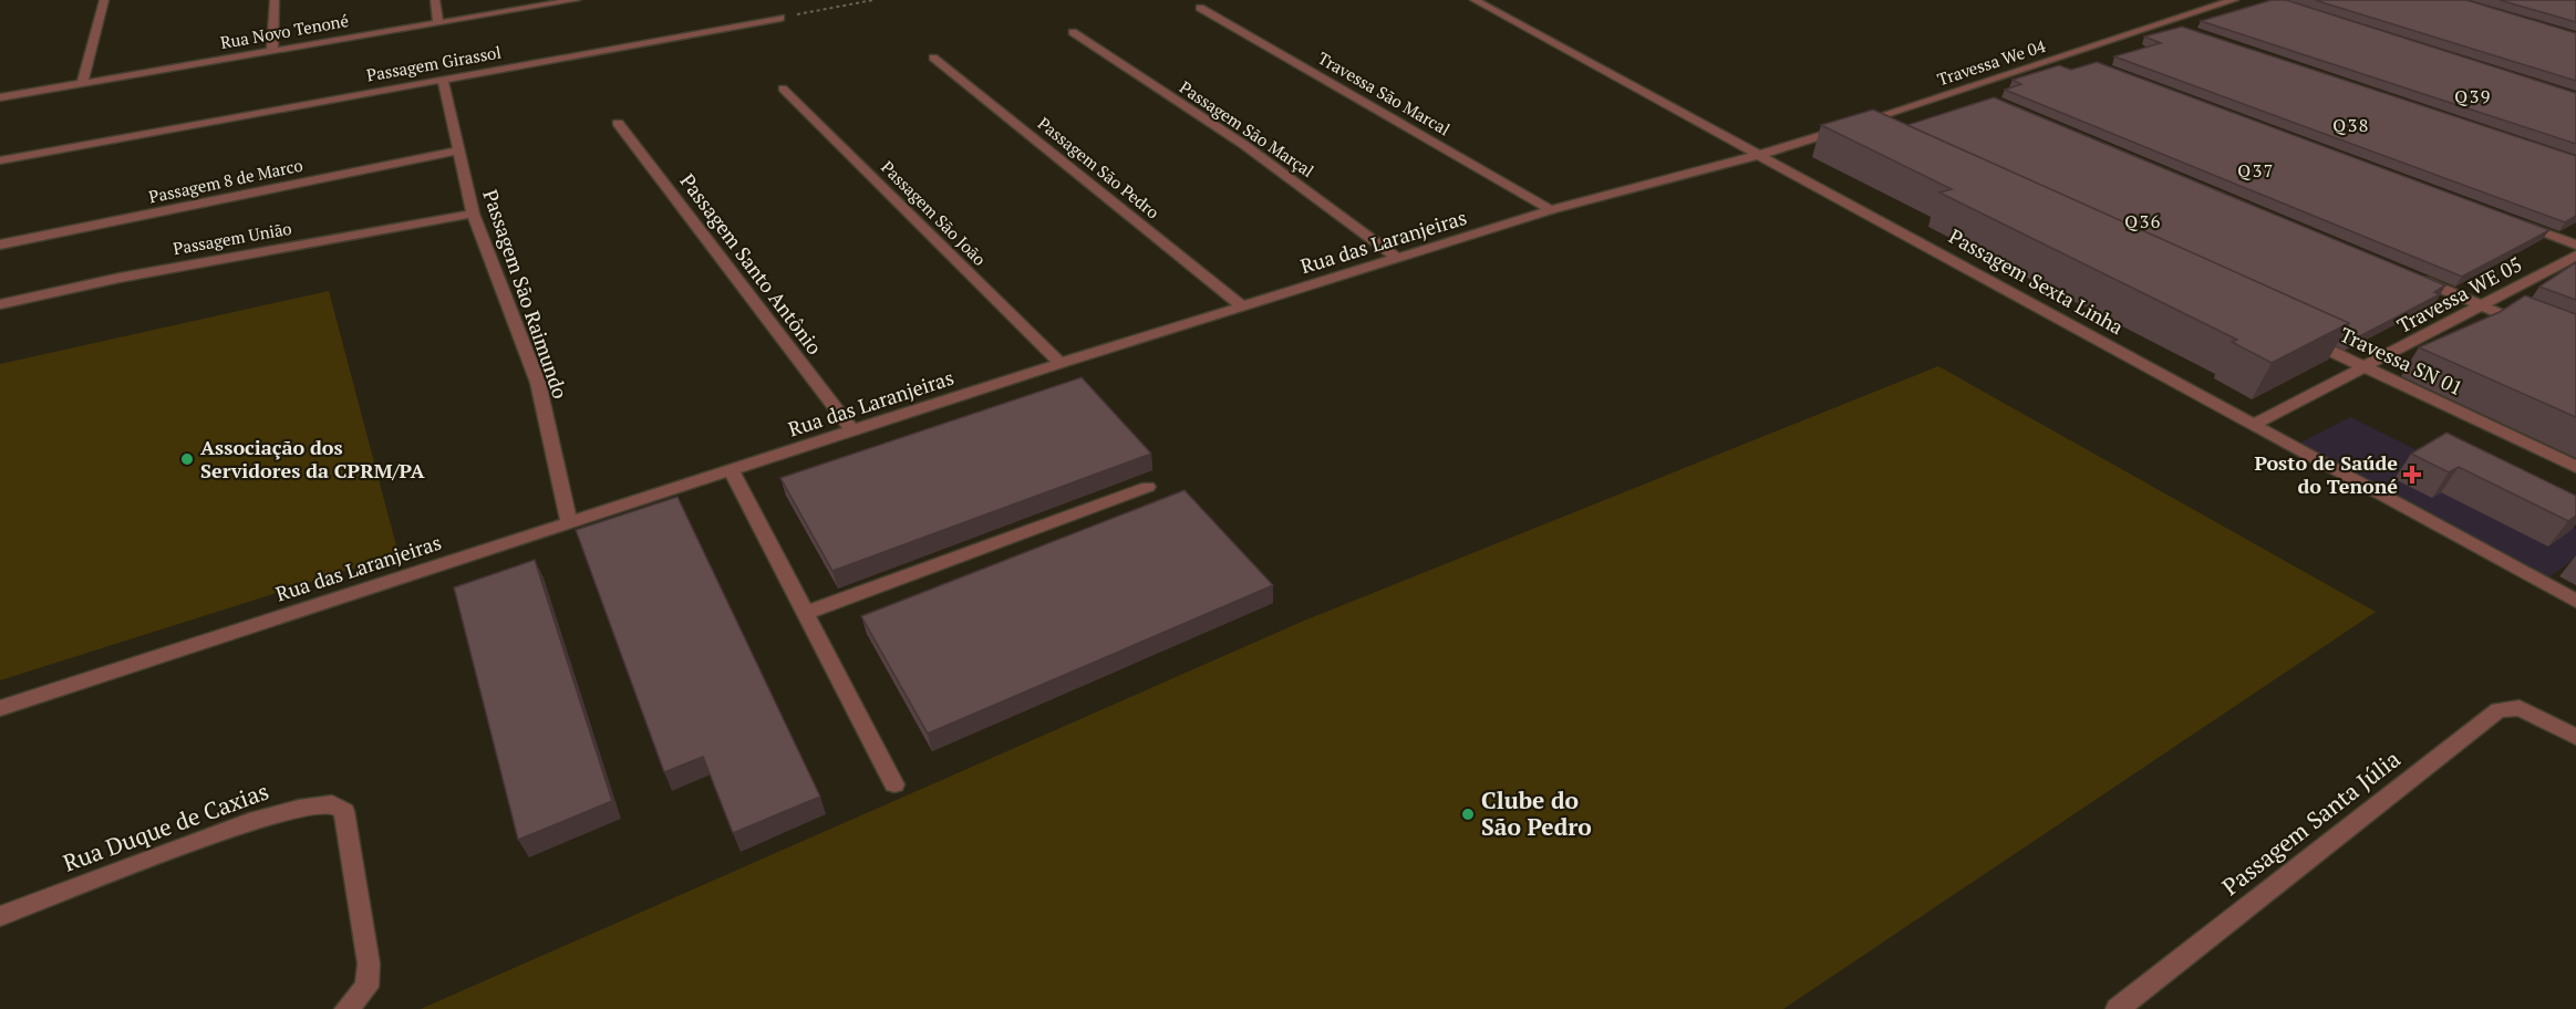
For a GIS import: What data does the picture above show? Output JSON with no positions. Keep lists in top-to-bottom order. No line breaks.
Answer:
{"streets":{"street":["Rua Novo Tenoné","Travessa We 04","Passagem Girassol","Travessa São Marcal","Passagem São Marçal","Passagem São Pedro","Passagem 8 de Marco","Passagem São João","Passagem União","Rua das Laranjeiras","Passagem Santo Antônio","Passagem Sexta Linha","Passagem São Raimundo","Travessa WE 05","Travessa SN 01","Passagem Santa Júlia","Rua Duque de Caxias"]},"crossings":[["Travessa We 04","Rua das Laranjeiras"],["Travessa We 04","Passagem Sexta Linha"],["Passagem Girassol","Passagem São Raimundo"],["Travessa São Marcal","Rua das Laranjeiras"],["Passagem São Marçal","Rua das Laranjeiras"],["Passagem São Pedro","Rua das Laranjeiras"],["Passagem 8 de Marco","Passagem São Raimundo"],["Passagem São João","Rua das Laranjeiras"],["Passagem União","Passagem São Raimundo"],["Rua das Laranjeiras","Passagem Santo Antônio"],["Rua das Laranjeiras","Passagem Sexta Linha"],["Rua das Laranjeiras","Passagem São Raimundo"],["Passagem Sexta Linha","Travessa WE 05"],["Travessa WE 05","Travessa SN 01"]],"districts":["Q39","Q38","Q37","Q36"],"places":{"other":["Associação dos Servidores da CPRM/PA","Clube do São Pedro"],"health":["Posto de Saúde do Tenoné"]}}
